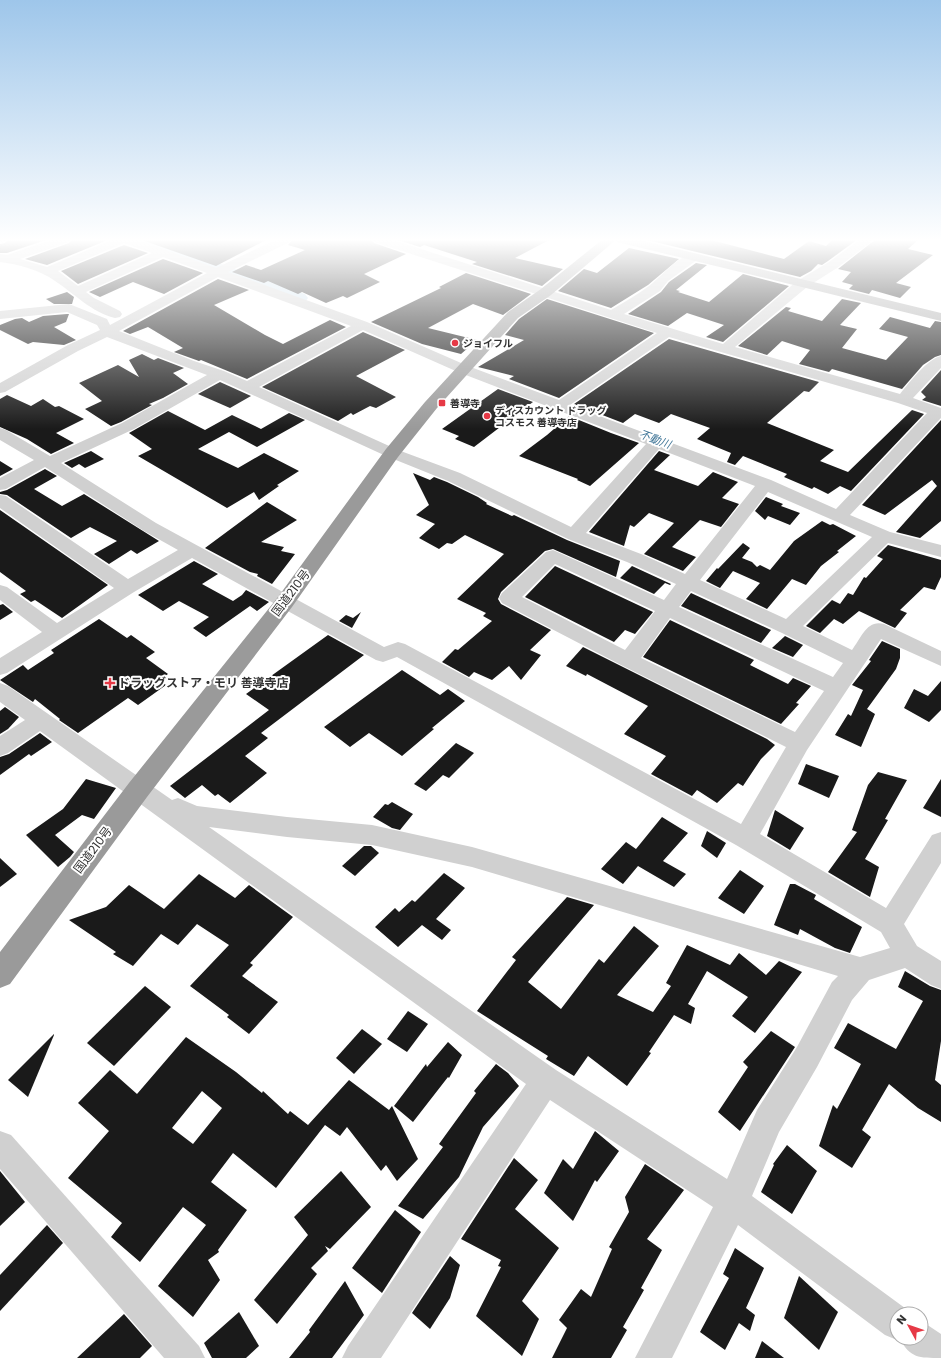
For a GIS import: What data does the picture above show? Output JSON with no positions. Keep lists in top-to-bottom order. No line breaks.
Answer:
{"streets":{"highway":["国道210号"]},"water":["不動川"],"places":{"other":["ジョイフル","ディスカウント ドラッグ コスモス 善導寺店"],"transit":["善導寺"],"health":["ドラッグストア・モリ 善導寺店"]},"north":"top left"}
